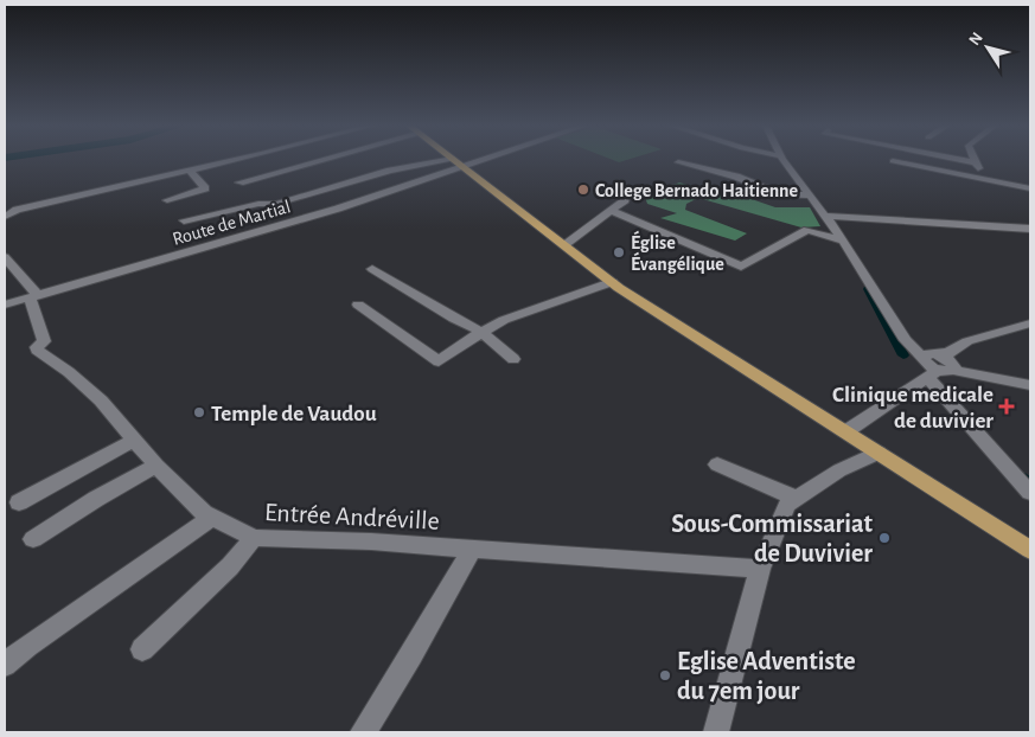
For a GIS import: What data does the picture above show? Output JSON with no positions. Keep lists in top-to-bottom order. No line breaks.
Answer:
{"streets":{"street":["Route de Martial","Entrée Andréville"]},"crossings":[["Route de Martial","Entrée Andréville"]],"places":{"other":["College Bernado Haitienne","Église Évangélique","Temple de Vaudou","Sous-Commissariat de Duvivier","Eglise Adventiste du 7em jour"],"health":["Clinique medicale de duvivier"]},"north":"top left"}
